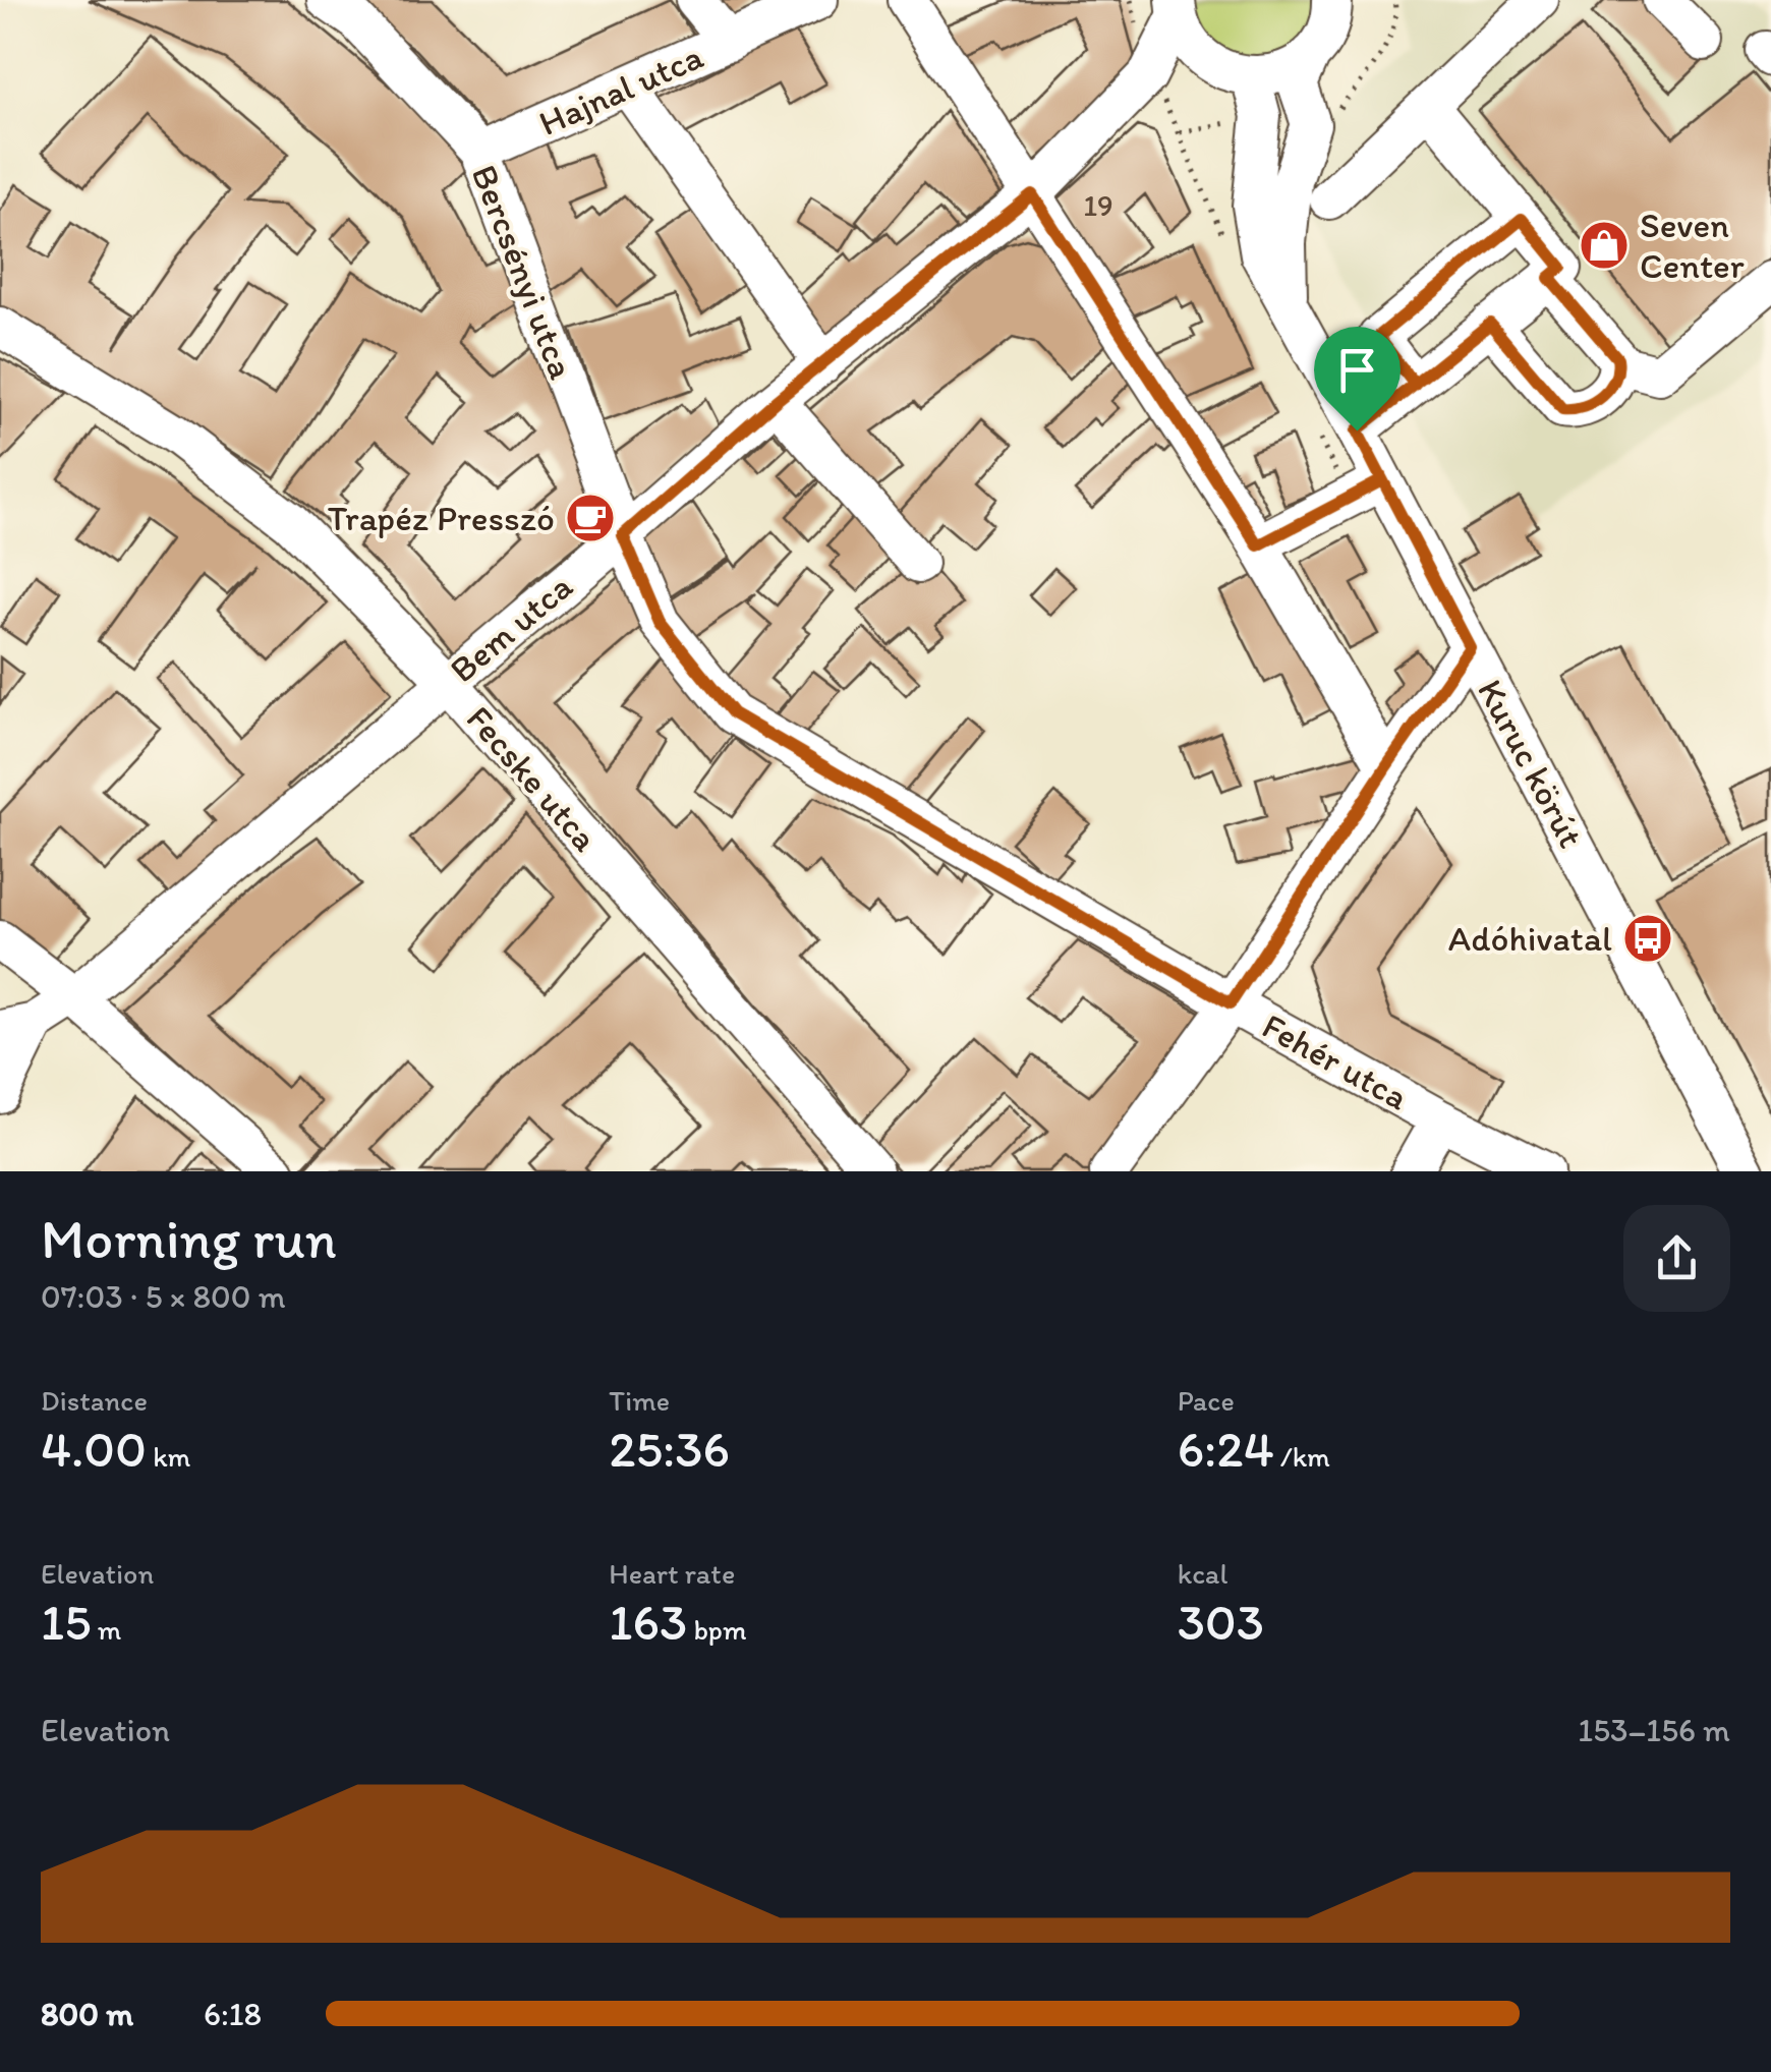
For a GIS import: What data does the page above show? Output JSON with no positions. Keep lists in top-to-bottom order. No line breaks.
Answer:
{"streets":{"street":["Hajnal utca","Bercsényi utca","Bem utca","Kuruc körút","Fecske utca","Fehér utca"]},"crossings":[["Hajnal utca","Bercsényi utca"],["Bercsényi utca","Bem utca"],["Bercsényi utca","Fehér utca"],["Bem utca","Fecske utca"],["Bem utca","Fehér utca"]],"places":{"shop":["Seven Center"],"cafe":["Trapéz Presszó"],"bus stop":["Adóhivatal"]},"house_numbers":["19"],"page":{"heading":["Morning run","07:03 · 5 × 800 m"],"stats":[["Distance","4.00 km"],["Time","25:36"],["Pace","6:24 /km"],["Elevation","15 m"],["Heart rate","163 bpm"],["kcal","303"]],"chart":["Elevation","153–156 m"],"list":[{"name":"800 m","note":"6:18"}]}}
